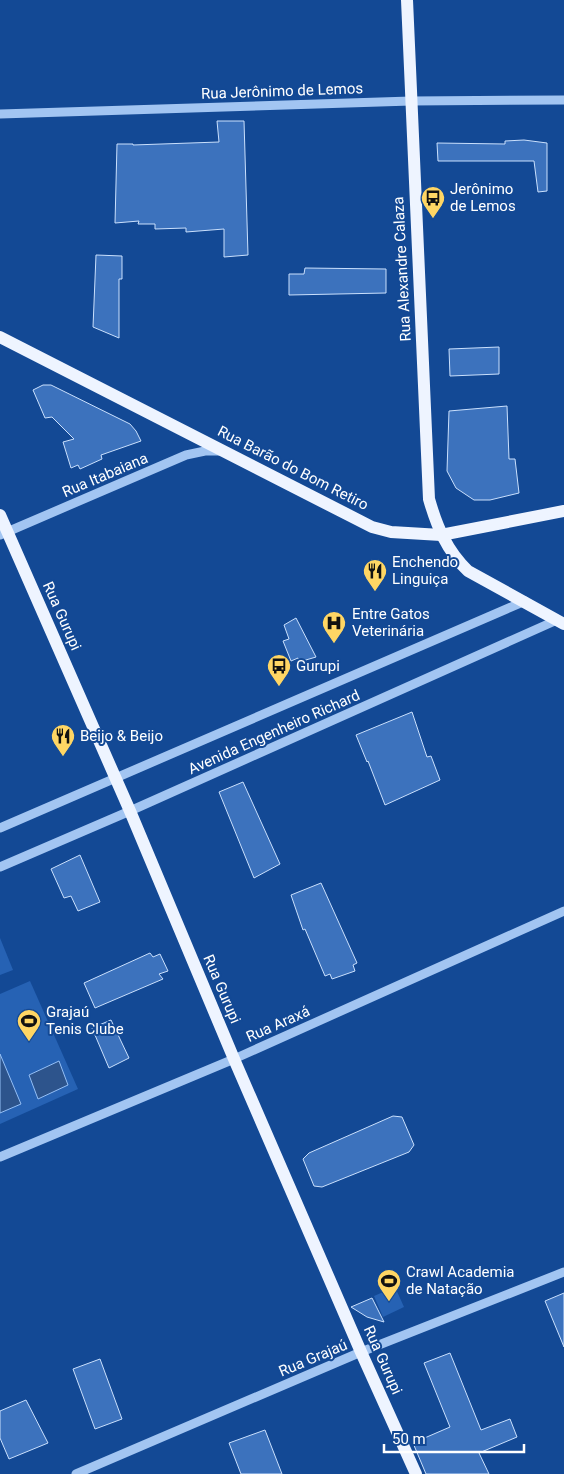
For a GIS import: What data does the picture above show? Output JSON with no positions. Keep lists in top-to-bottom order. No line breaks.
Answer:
{"streets":{"main road":["Rua Alexandre Calaza","Rua Barão do Bom Retiro","Rua Gurupi"],"street":["Rua Jerônimo de Lemos","Rua Itabaiana","Avenida Engenheiro Richard","Rua Araxá","Rua Grajaú"]},"crossings":[["Rua Jerônimo de Lemos","Rua Alexandre Calaza"],["Rua Alexandre Calaza","Rua Barão do Bom Retiro"],["Rua Barão do Bom Retiro","Rua Itabaiana"],["Rua Itabaiana","Rua Gurupi"],["Rua Gurupi","Avenida Engenheiro Richard"],["Rua Gurupi","Rua Araxá"],["Rua Gurupi","Rua Grajaú"]],"places":{"bus stop":["Jerônimo de Lemos","Gurupi"],"restaurant":["Enchendo Linguiça","Beijo & Beijo"],"hospital":["Entre Gatos Veterinária"],"sports":["Grajaú Tenis Clube","Crawl Academia de Natação"]},"scale_bar":"50 m"}
